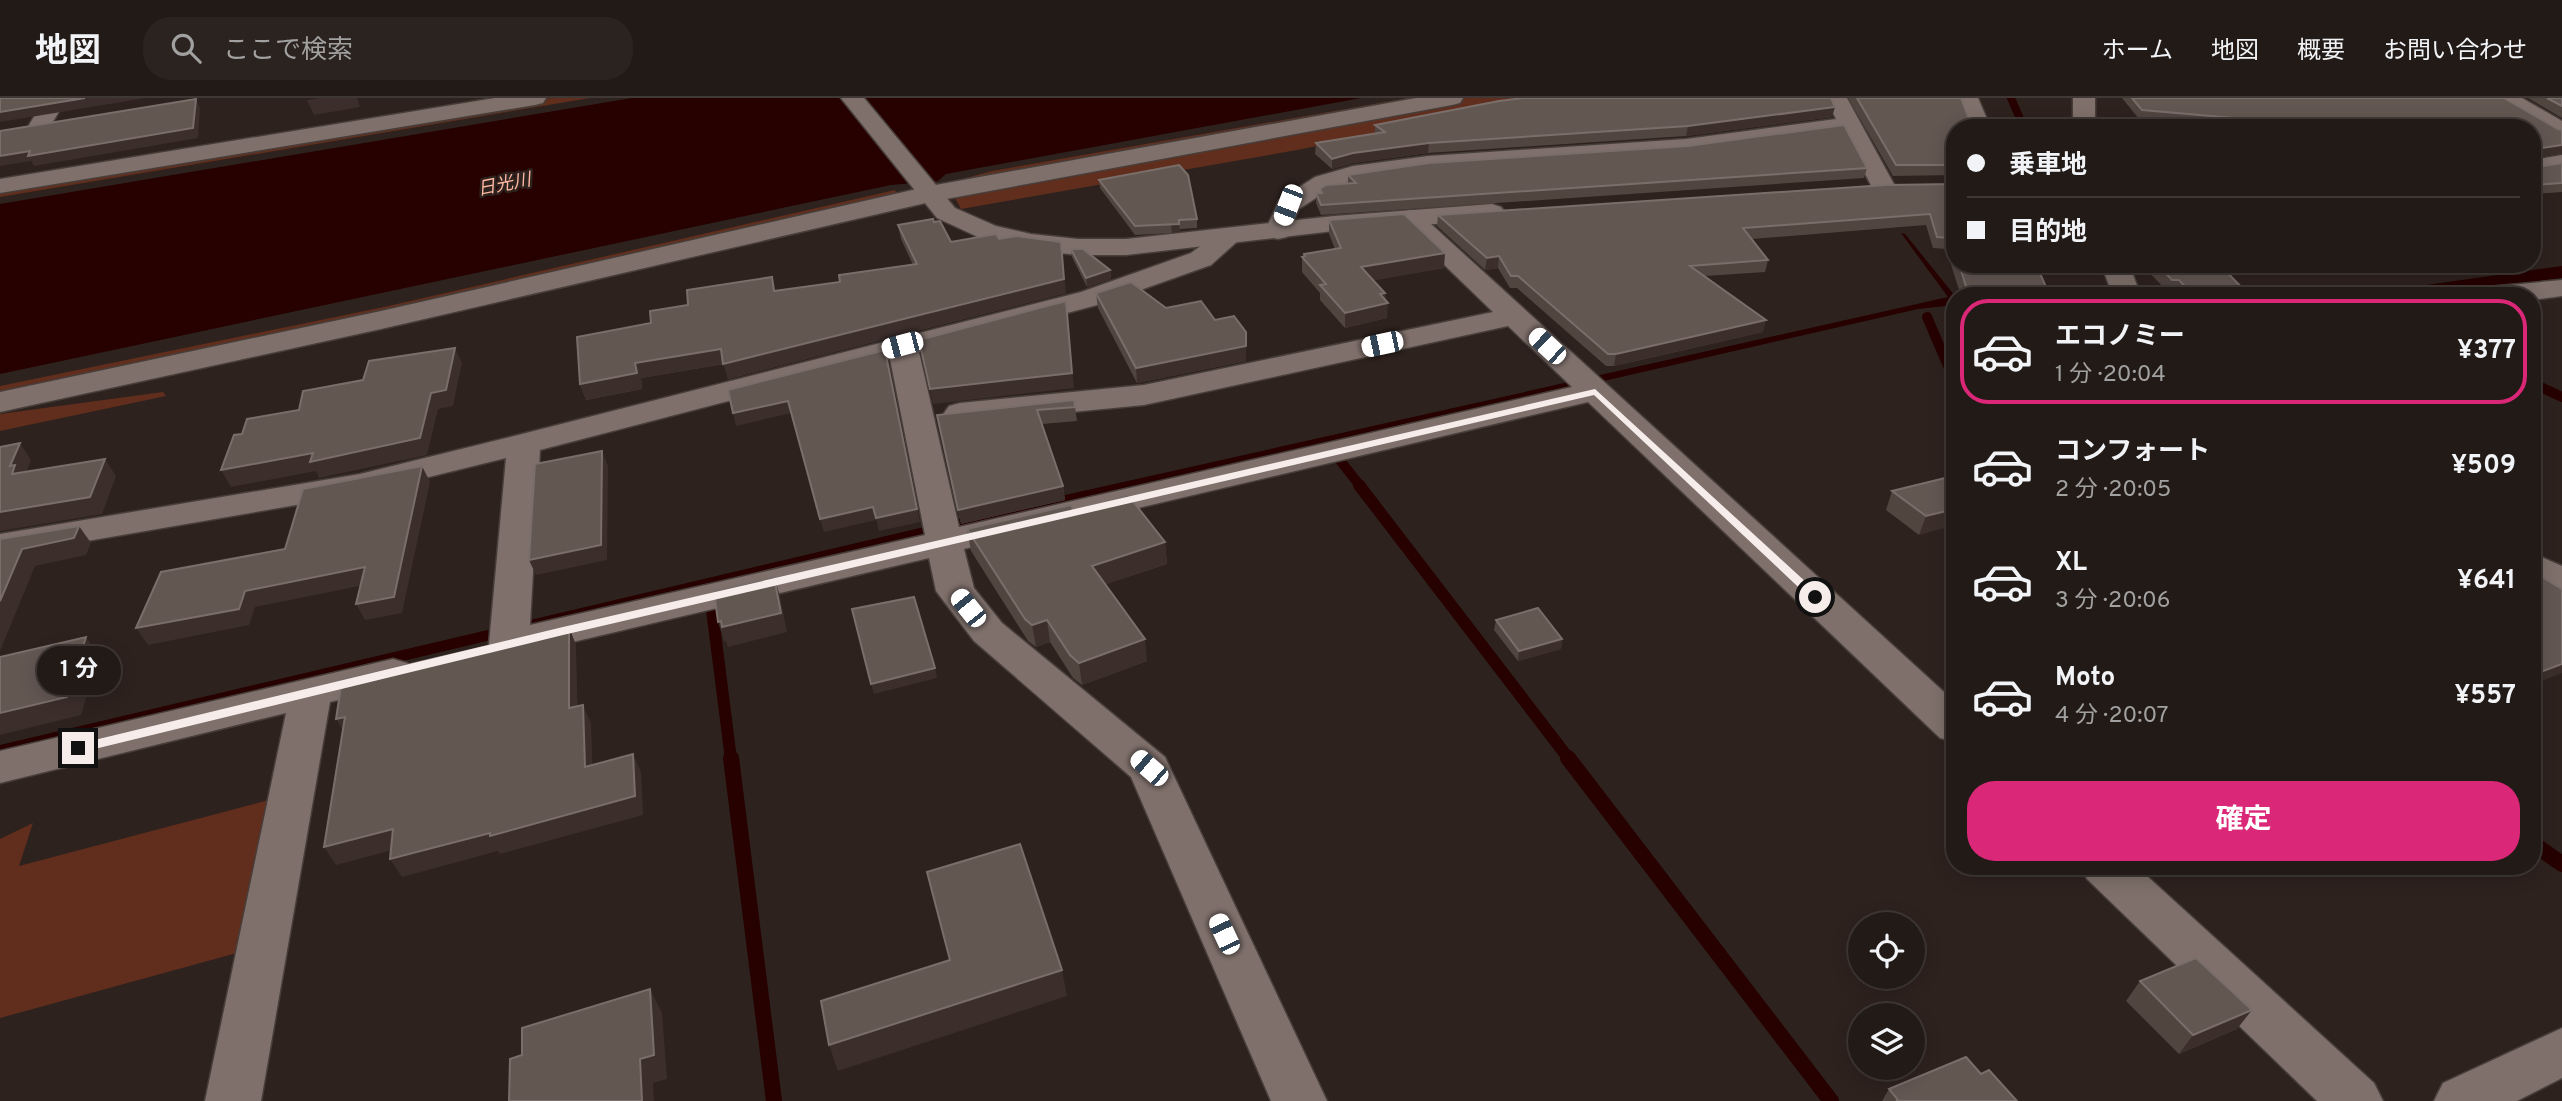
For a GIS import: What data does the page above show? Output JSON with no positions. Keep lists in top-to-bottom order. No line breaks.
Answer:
{"water":["日光川"],"page":{"header":"地図","search":"ここで検索","nav":["ホーム","地図","概要","お問い合わせ"],"banner":["乗車地","目的地"],"list":[{"name":"エコノミー","note":"1 分 · 20:04","value":"¥377"},{"name":"コンフォート","note":"2 分 · 20:05","value":"¥509"},{"name":"XL","note":"3 分 · 20:06","value":"¥641"},{"name":"Moto","note":"4 分 · 20:07","value":"¥557"}],"bubble":"1 分","buttons":"確定"}}
